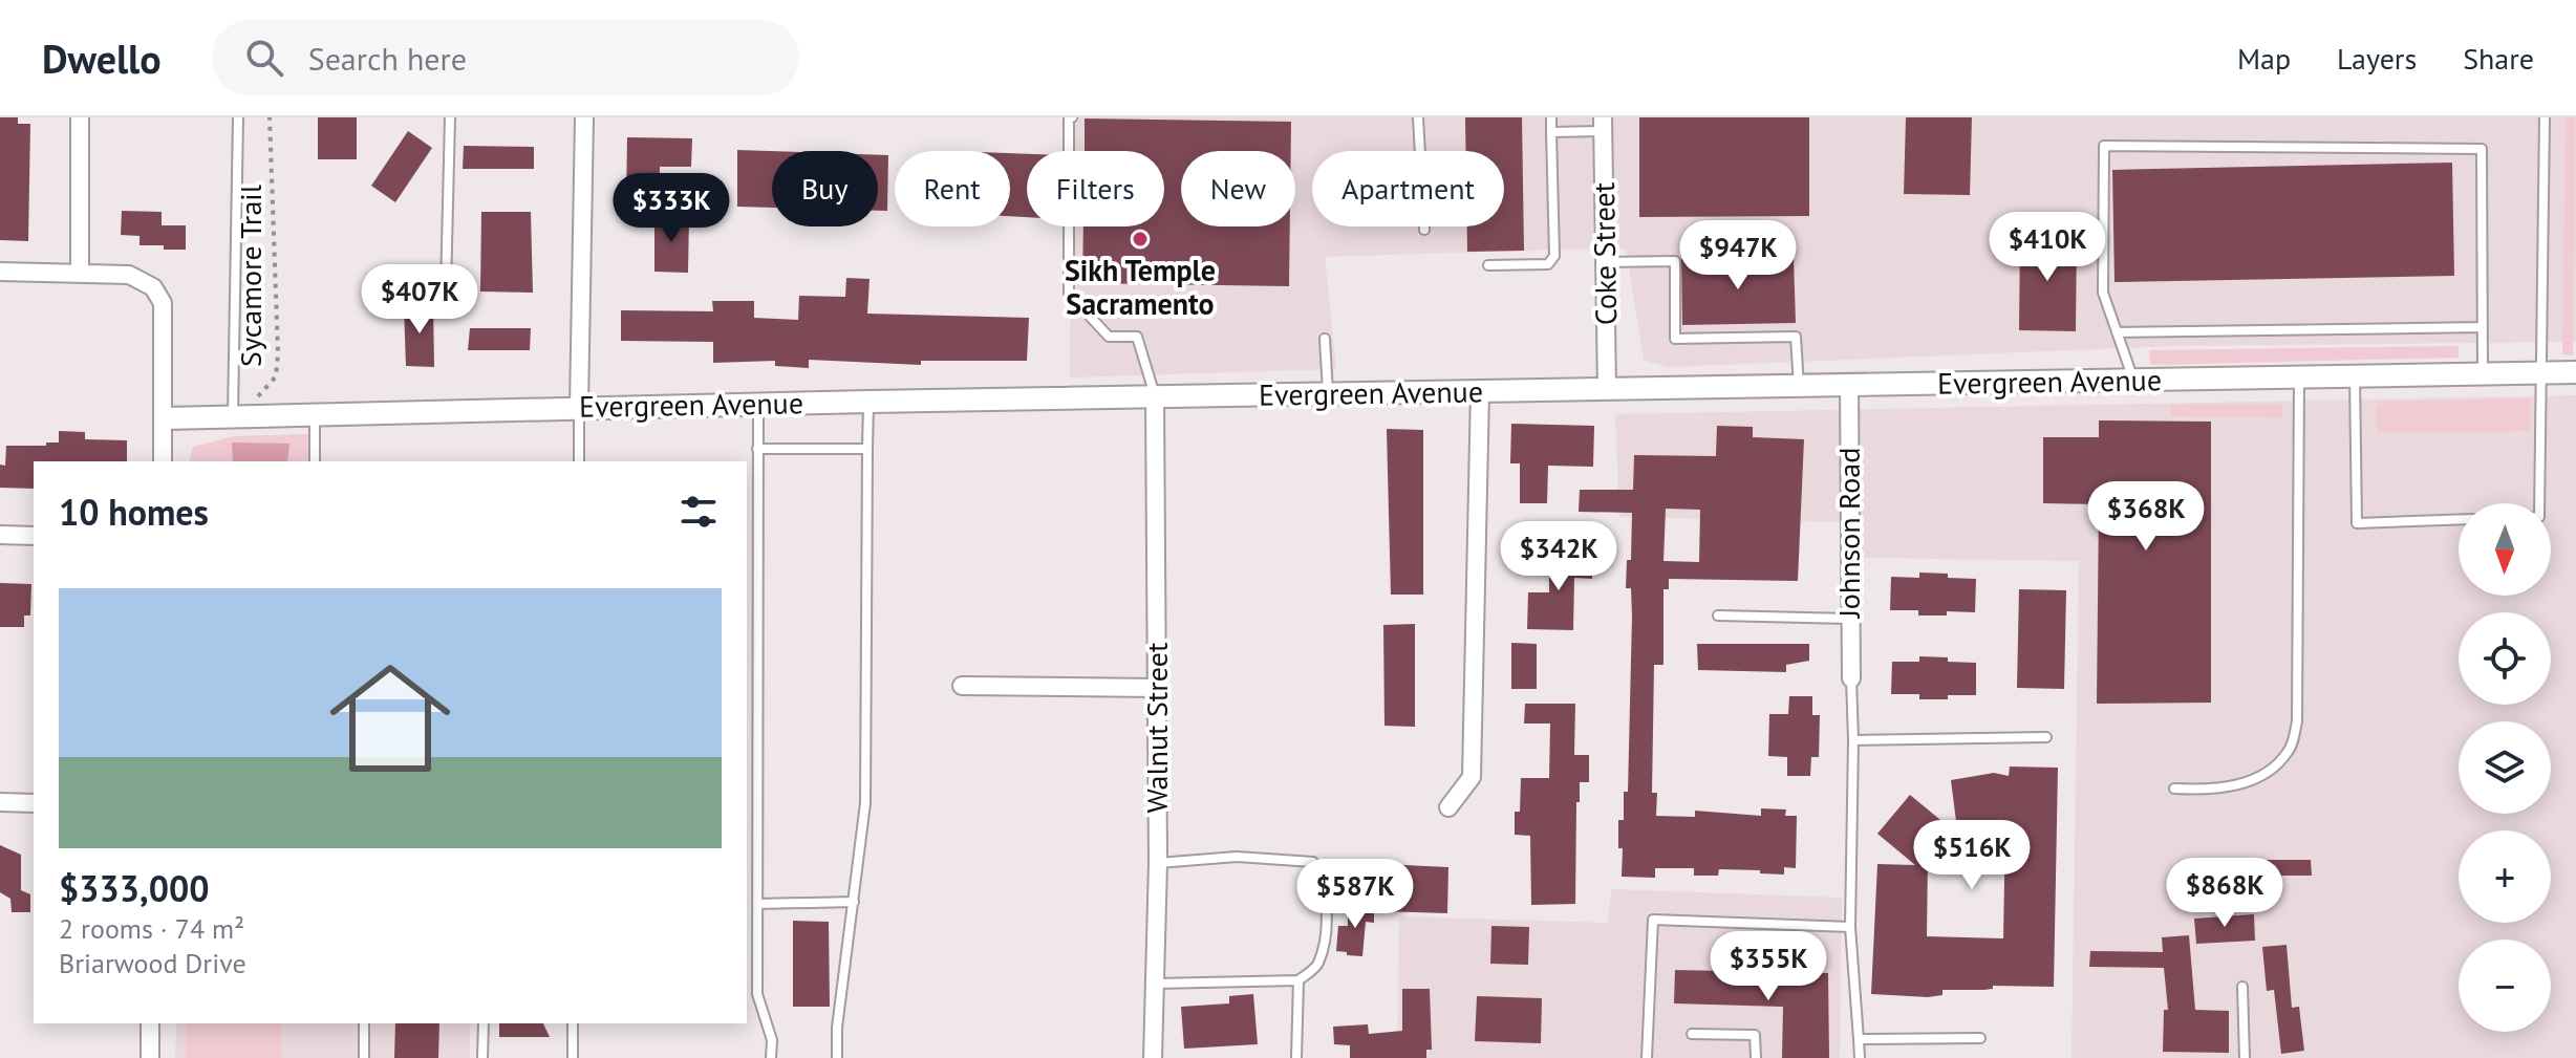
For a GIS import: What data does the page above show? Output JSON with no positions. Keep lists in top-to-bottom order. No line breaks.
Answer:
{"streets":{"street":["Coke Street","Evergreen Avenue","Johnson Road","Walnut Street"],"path":["Sycamore Trail"]},"crossings":[["Coke Street","Evergreen Avenue"],["Sycamore Trail","Evergreen Avenue"],["Evergreen Avenue","Johnson Road"],["Evergreen Avenue","Walnut Street"]],"places":["Sikh Temple Sacramento"],"north":"bottom","page":{"header":"Dwello","search":"Search here","nav":["Map","Layers","Share"],"chip":["Buy","Rent","Filters","New","Apartment"],"price":["$333K","$410K","$947K","$407K","$368K","$342K","$516K","$868K","$587K","$355K"],"heading":"10 homes","map_buttons":["+","−"],"list":[{"name":"$333,000","note":"2 rooms · 74 m² · Briarwood Drive"}]}}
